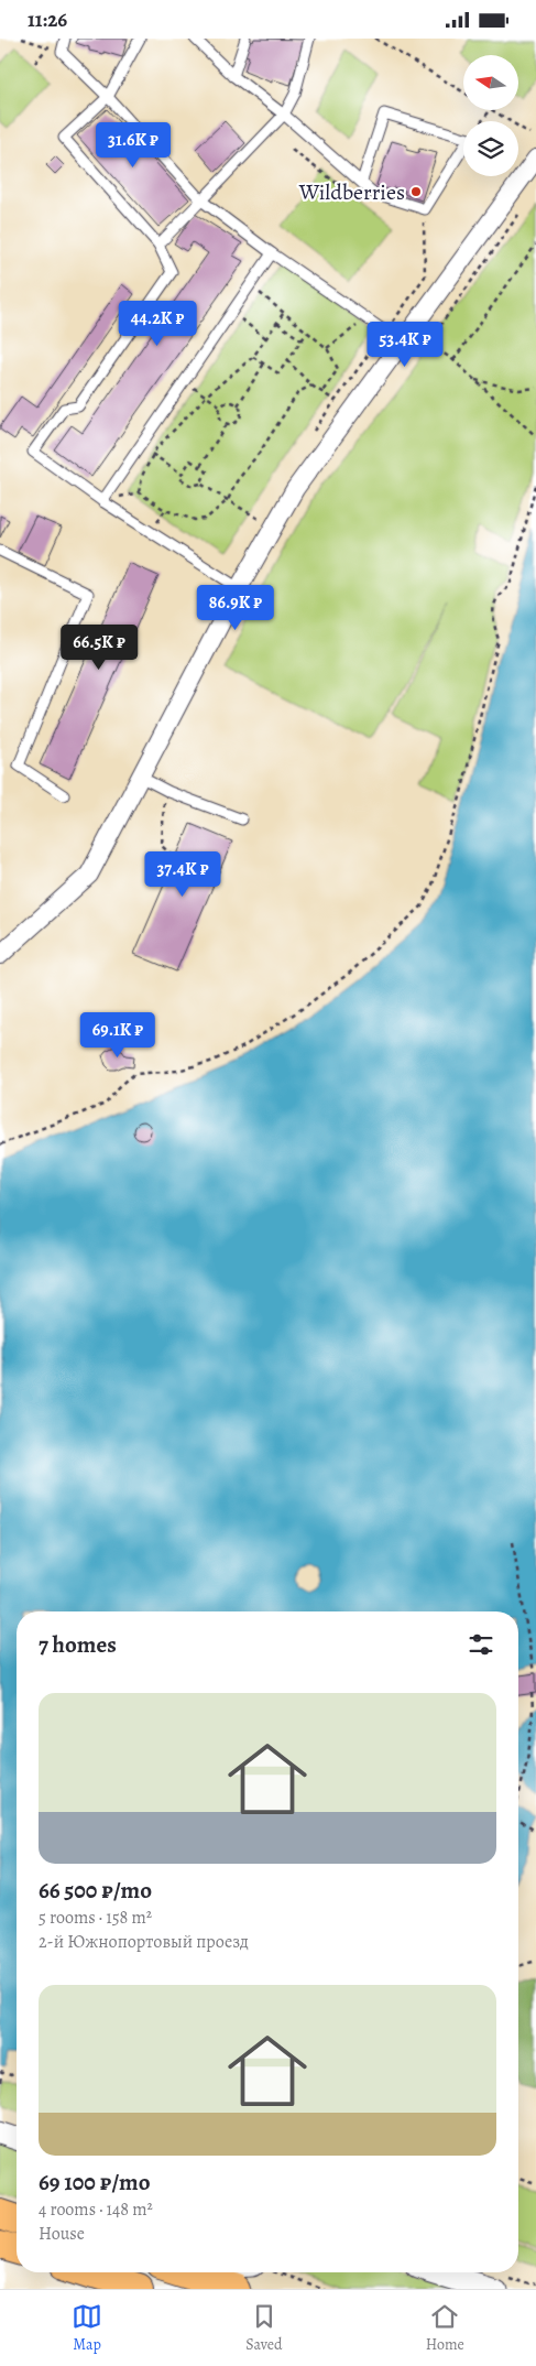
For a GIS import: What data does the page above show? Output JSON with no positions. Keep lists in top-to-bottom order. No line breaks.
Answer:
{"places":["Wildberries"],"north":"left","page":{"status":"11:26","price":["31.6K ₽","44.2K ₽","53.4K ₽","86.9K ₽","66.5K ₽","37.4K ₽","69.1K ₽"],"heading":"7 homes","list":[{"name":"66 500 ₽/mo","note":"5 rooms · 158 m² · 2-й Южнопортовый проезд"},{"name":"69 100 ₽/mo","note":"4 rooms · 148 m² · House"}],"tabs":["Map","Saved","Home"]}}
